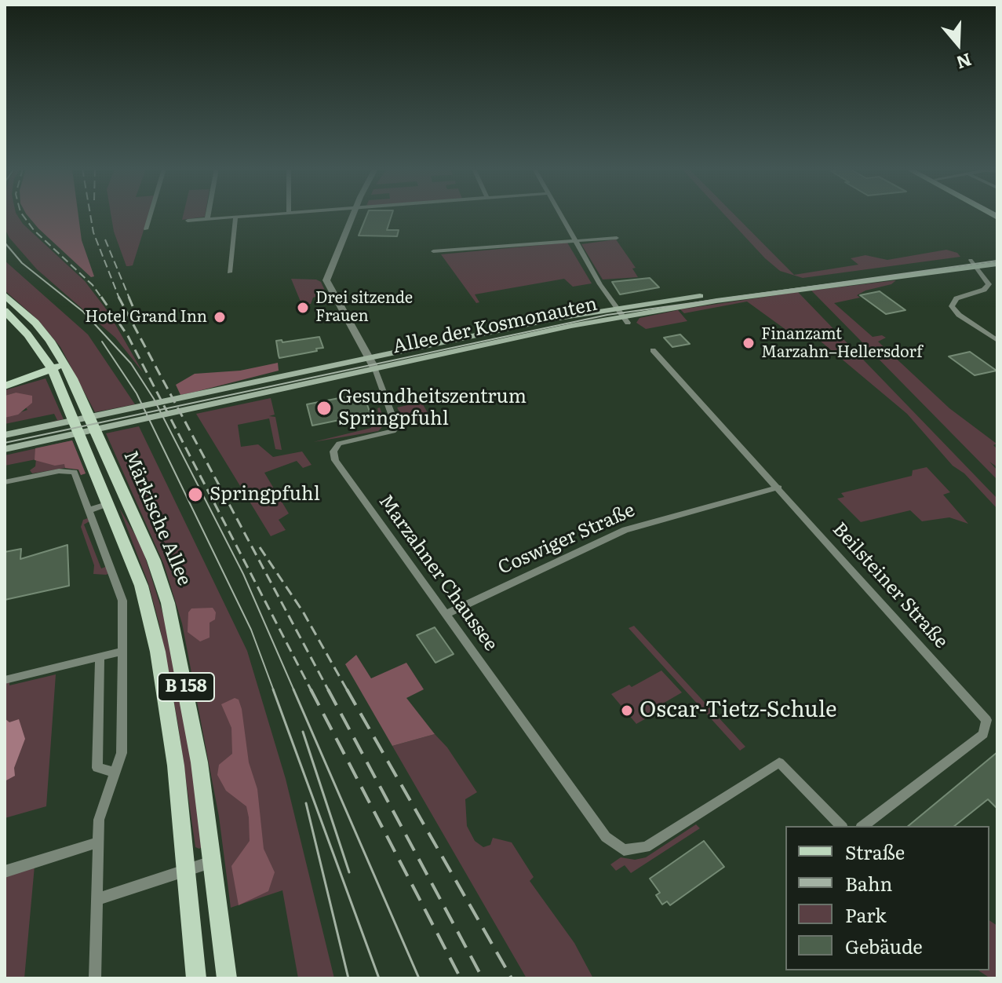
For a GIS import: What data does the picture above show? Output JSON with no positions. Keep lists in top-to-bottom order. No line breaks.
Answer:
{"streets":{"main road":["Allee der Kosmonauten","Märkische Allee","B 158"],"street":["Coswiger Straße","Marzahner Chaussee","Beilsteiner Straße"]},"crossings":[["Allee der Kosmonauten","Marzahner Chaussee"],["Coswiger Straße","Marzahner Chaussee"],["Coswiger Straße","Beilsteiner Straße"]],"places":["Drei sitzende Frauen","Hotel Grand Inn","Finanzamt Marzahn–Hellersdorf","Gesundheitszentrum Springpfuhl","Springpfuhl","Oscar-Tietz-Schule"],"legend":["Straße","Bahn","Park","Gebäude"],"north":"bottom"}
